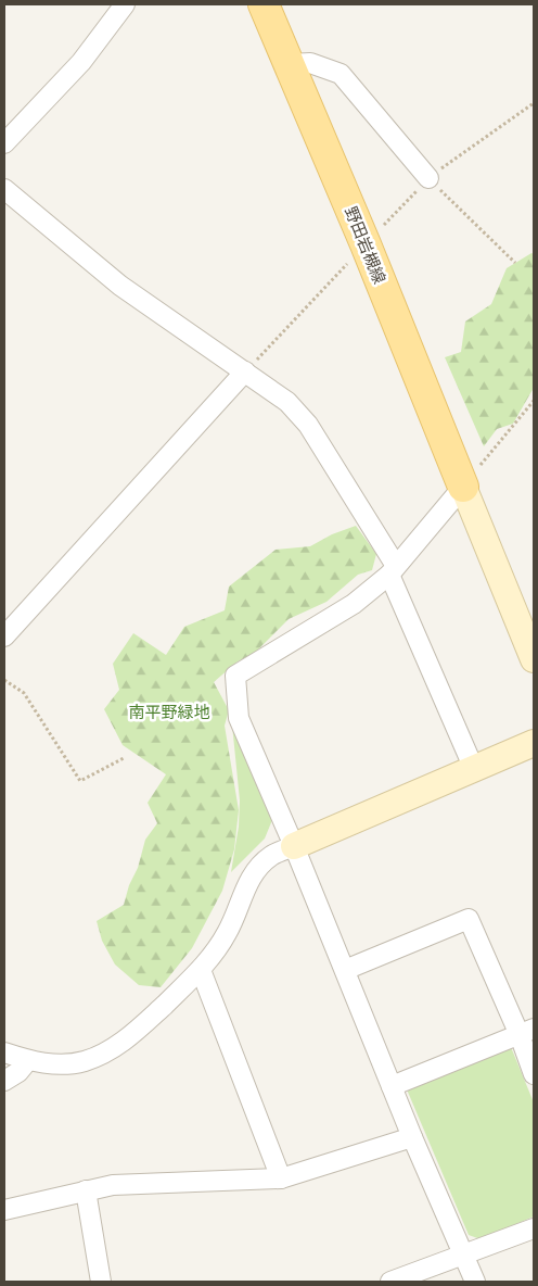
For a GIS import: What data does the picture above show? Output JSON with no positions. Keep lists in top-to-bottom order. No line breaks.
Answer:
{"streets":{"main road":["野田岩槻線"]},"parks":["南平野緑地"]}
